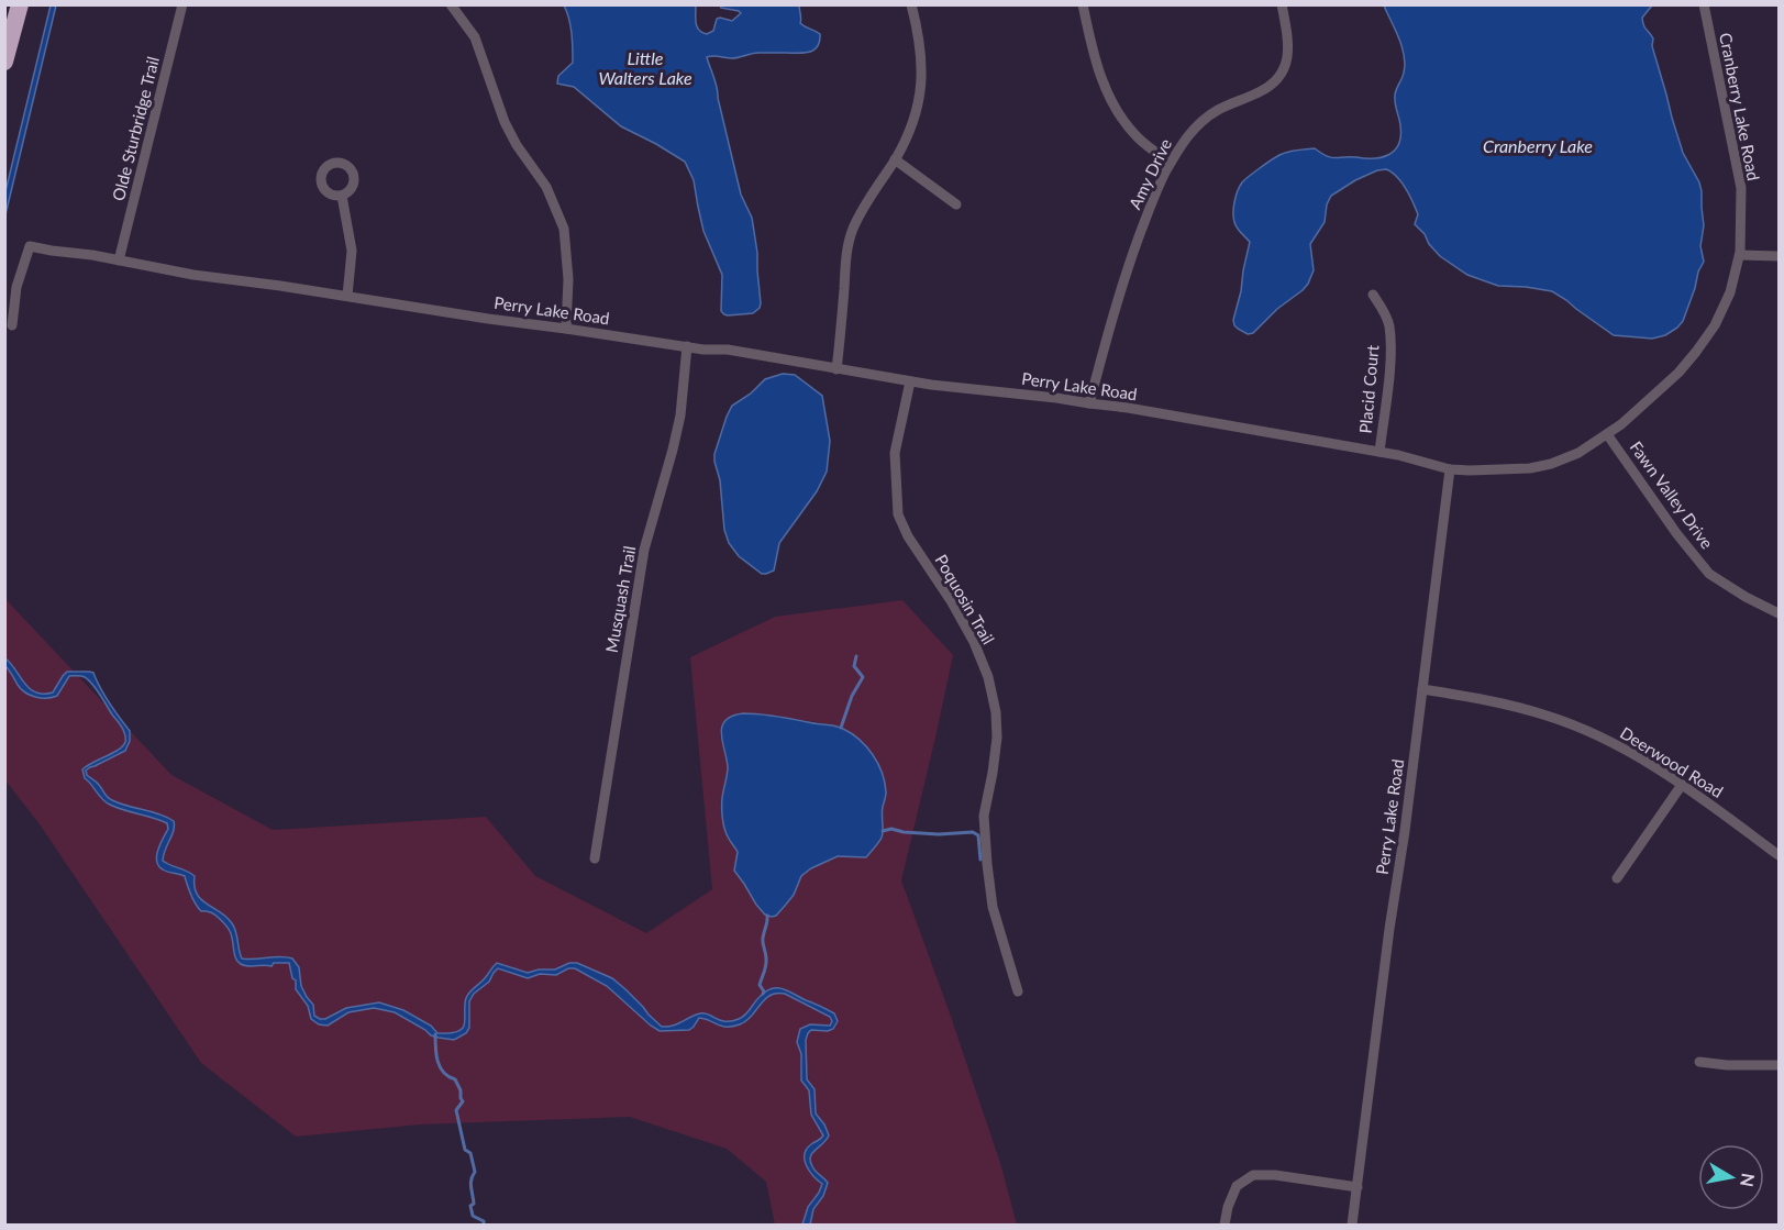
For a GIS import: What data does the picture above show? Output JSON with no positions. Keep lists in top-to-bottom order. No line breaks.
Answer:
{"streets":{"street":["Cranberry Lake Road","Olde Sturbridge Trail","Amy Drive","Perry Lake Road","Placid Court","Fawn Valley Drive","Musquash Trail","Poquosin Trail","Deerwood Road"]},"crossings":[["Cranberry Lake Road","Perry Lake Road"],["Cranberry Lake Road","Fawn Valley Drive"],["Olde Sturbridge Trail","Perry Lake Road"],["Amy Drive","Perry Lake Road"],["Perry Lake Road","Placid Court"],["Perry Lake Road","Musquash Trail"],["Perry Lake Road","Poquosin Trail"],["Perry Lake Road","Deerwood Road"]],"water":["Little Walters Lake","Cranberry Lake"],"north":"right"}
